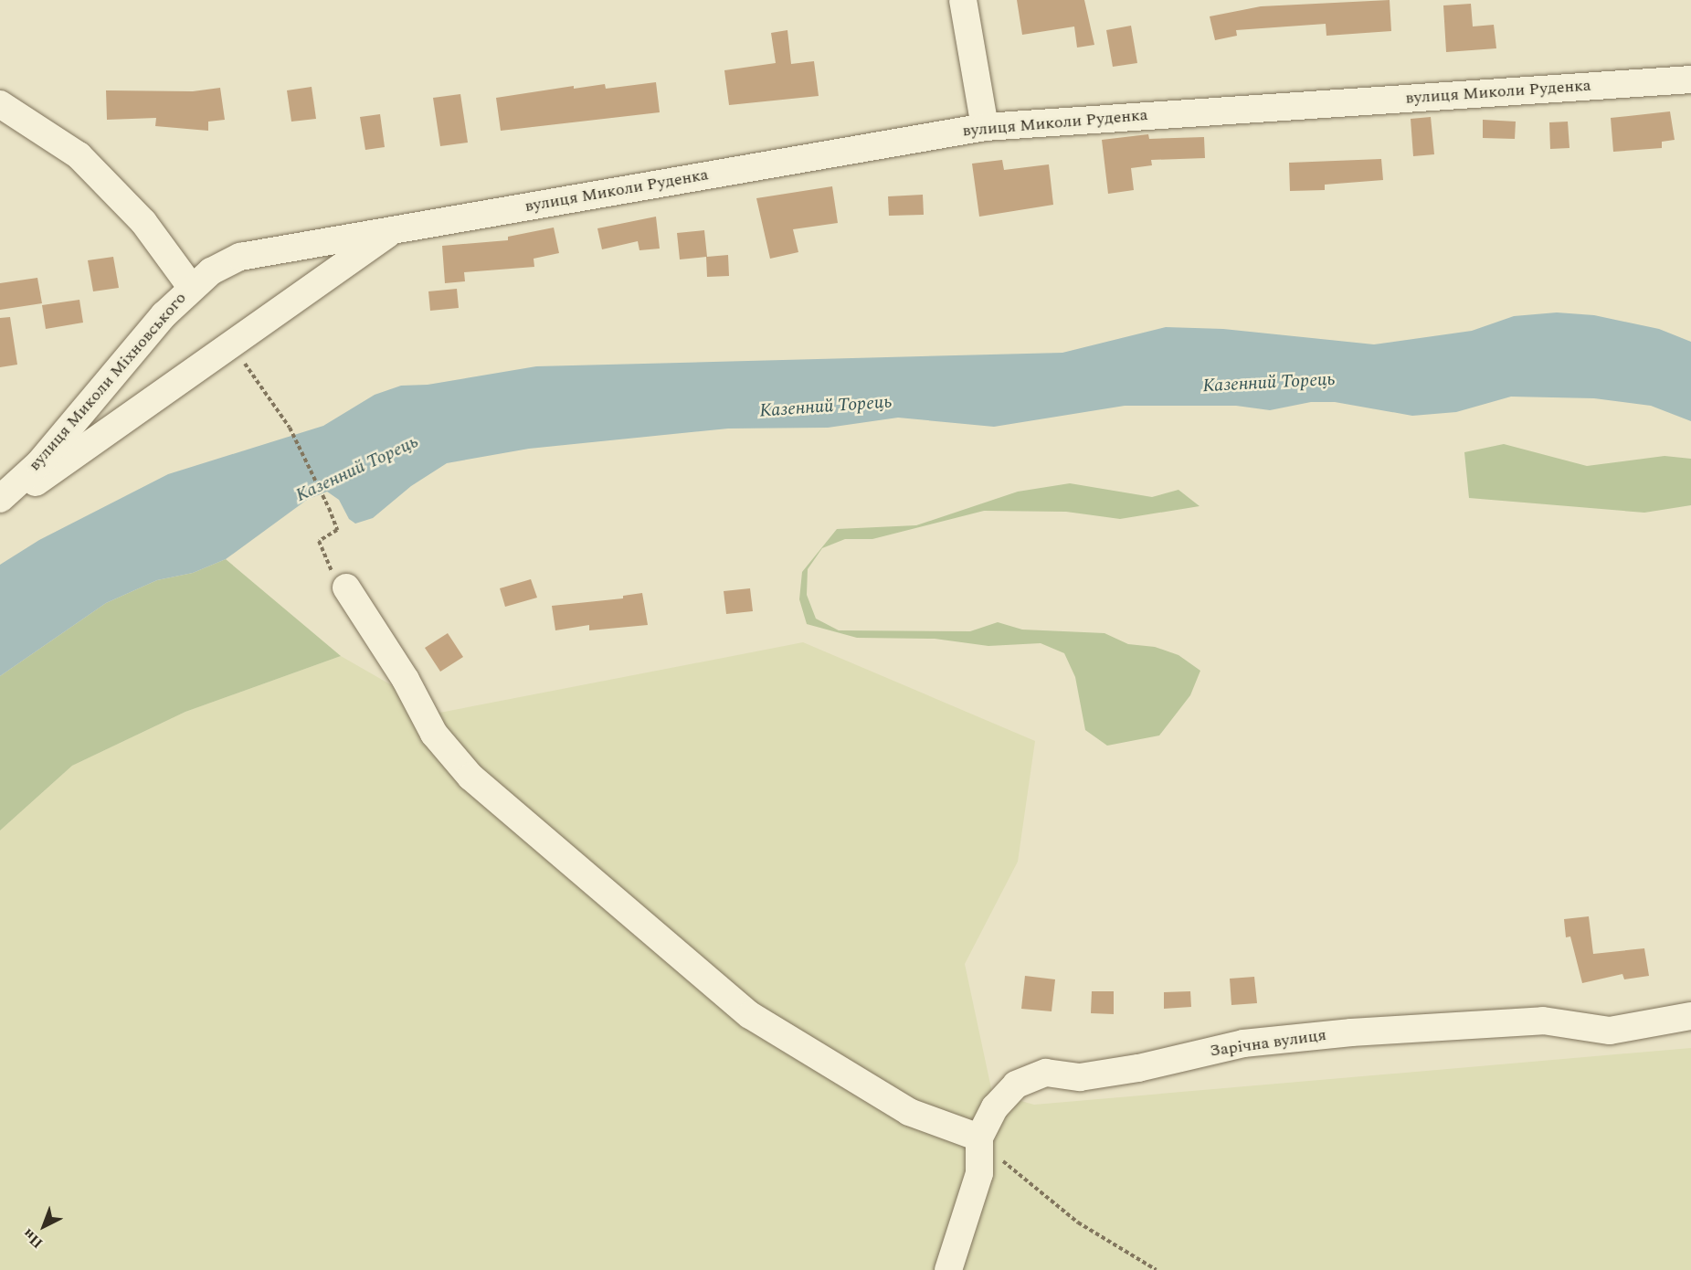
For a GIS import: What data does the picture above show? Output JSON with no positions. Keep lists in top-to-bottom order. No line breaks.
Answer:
{"streets":{"street":["вулиця Миколи Руденка","вулиця Миколи Міхновського","Зарічна вулиця"]},"crossings":[["вулиця Миколи Руденка","вулиця Миколи Міхновського"]],"water":["Казенний Торець"],"north":"bottom left"}
